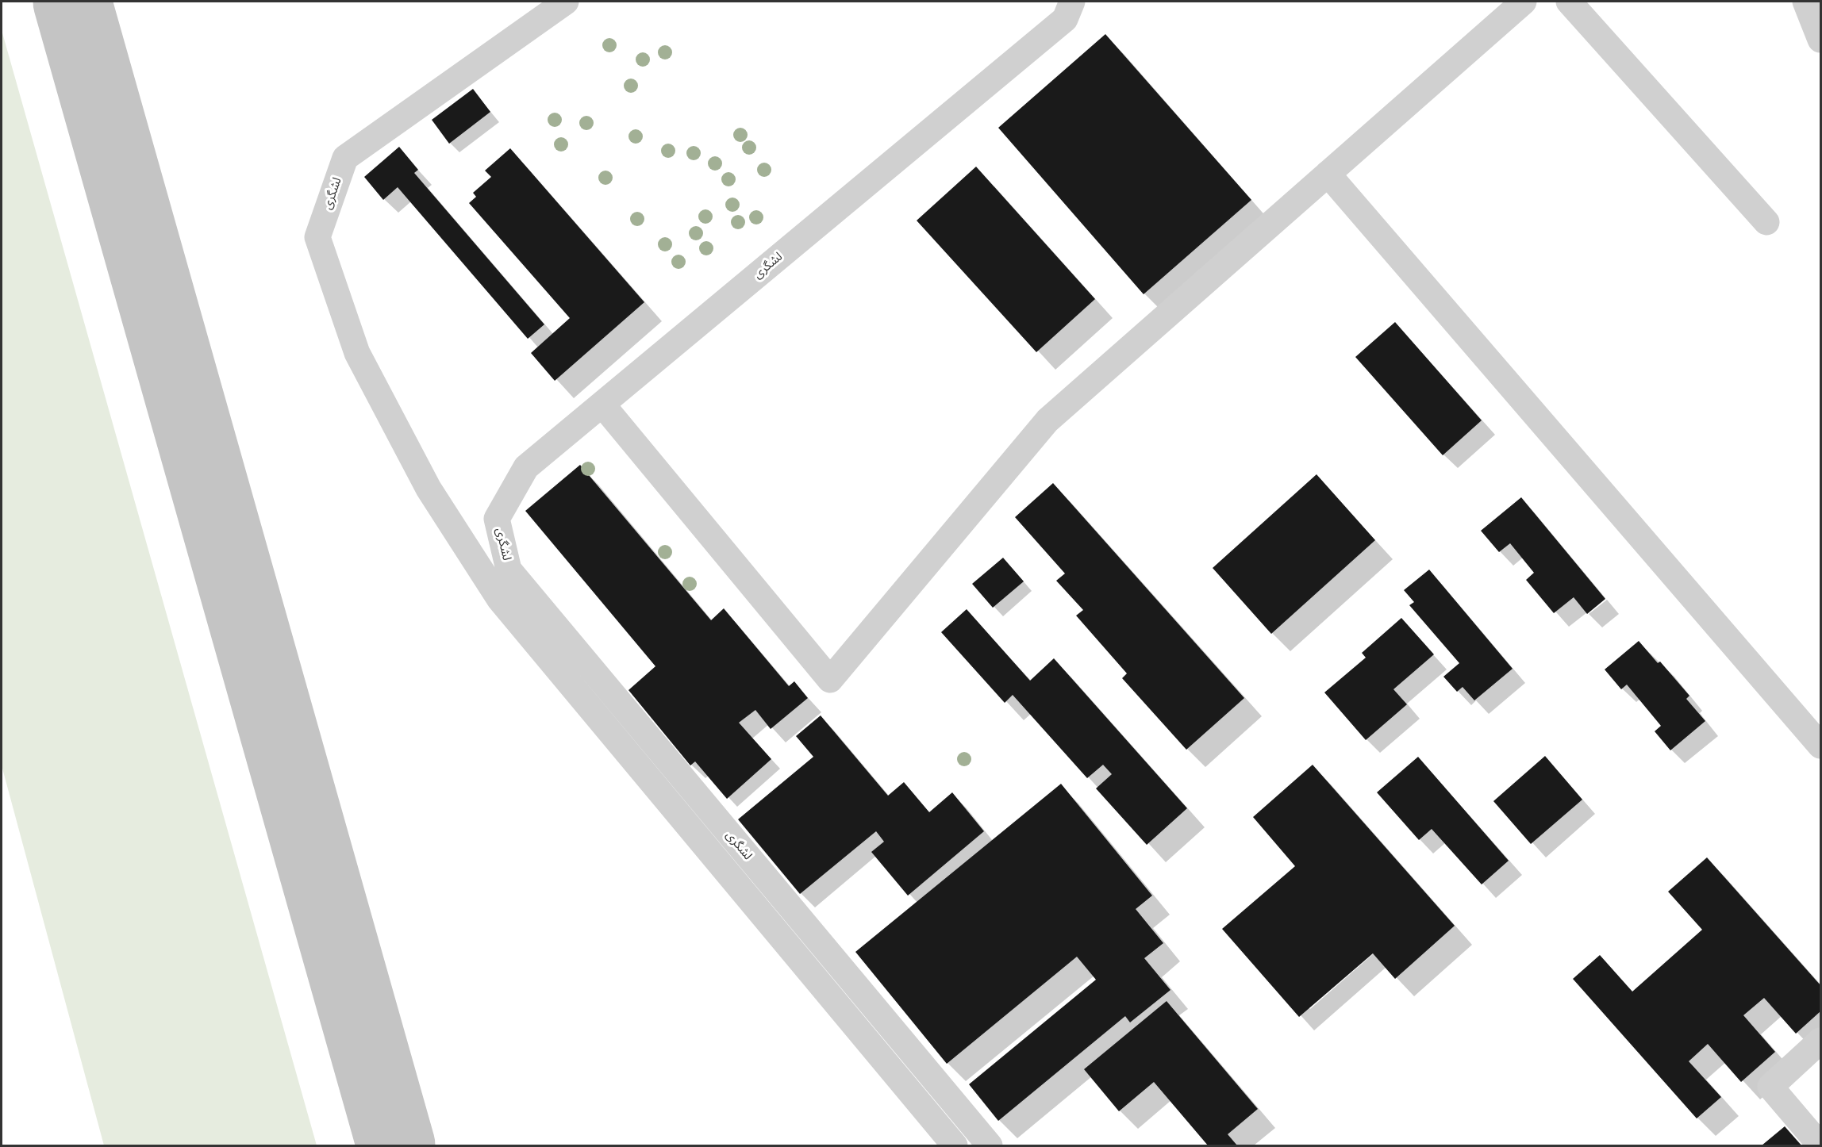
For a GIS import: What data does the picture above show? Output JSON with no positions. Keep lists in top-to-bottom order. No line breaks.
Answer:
{"streets":{"lane":["لشگری"]}}
